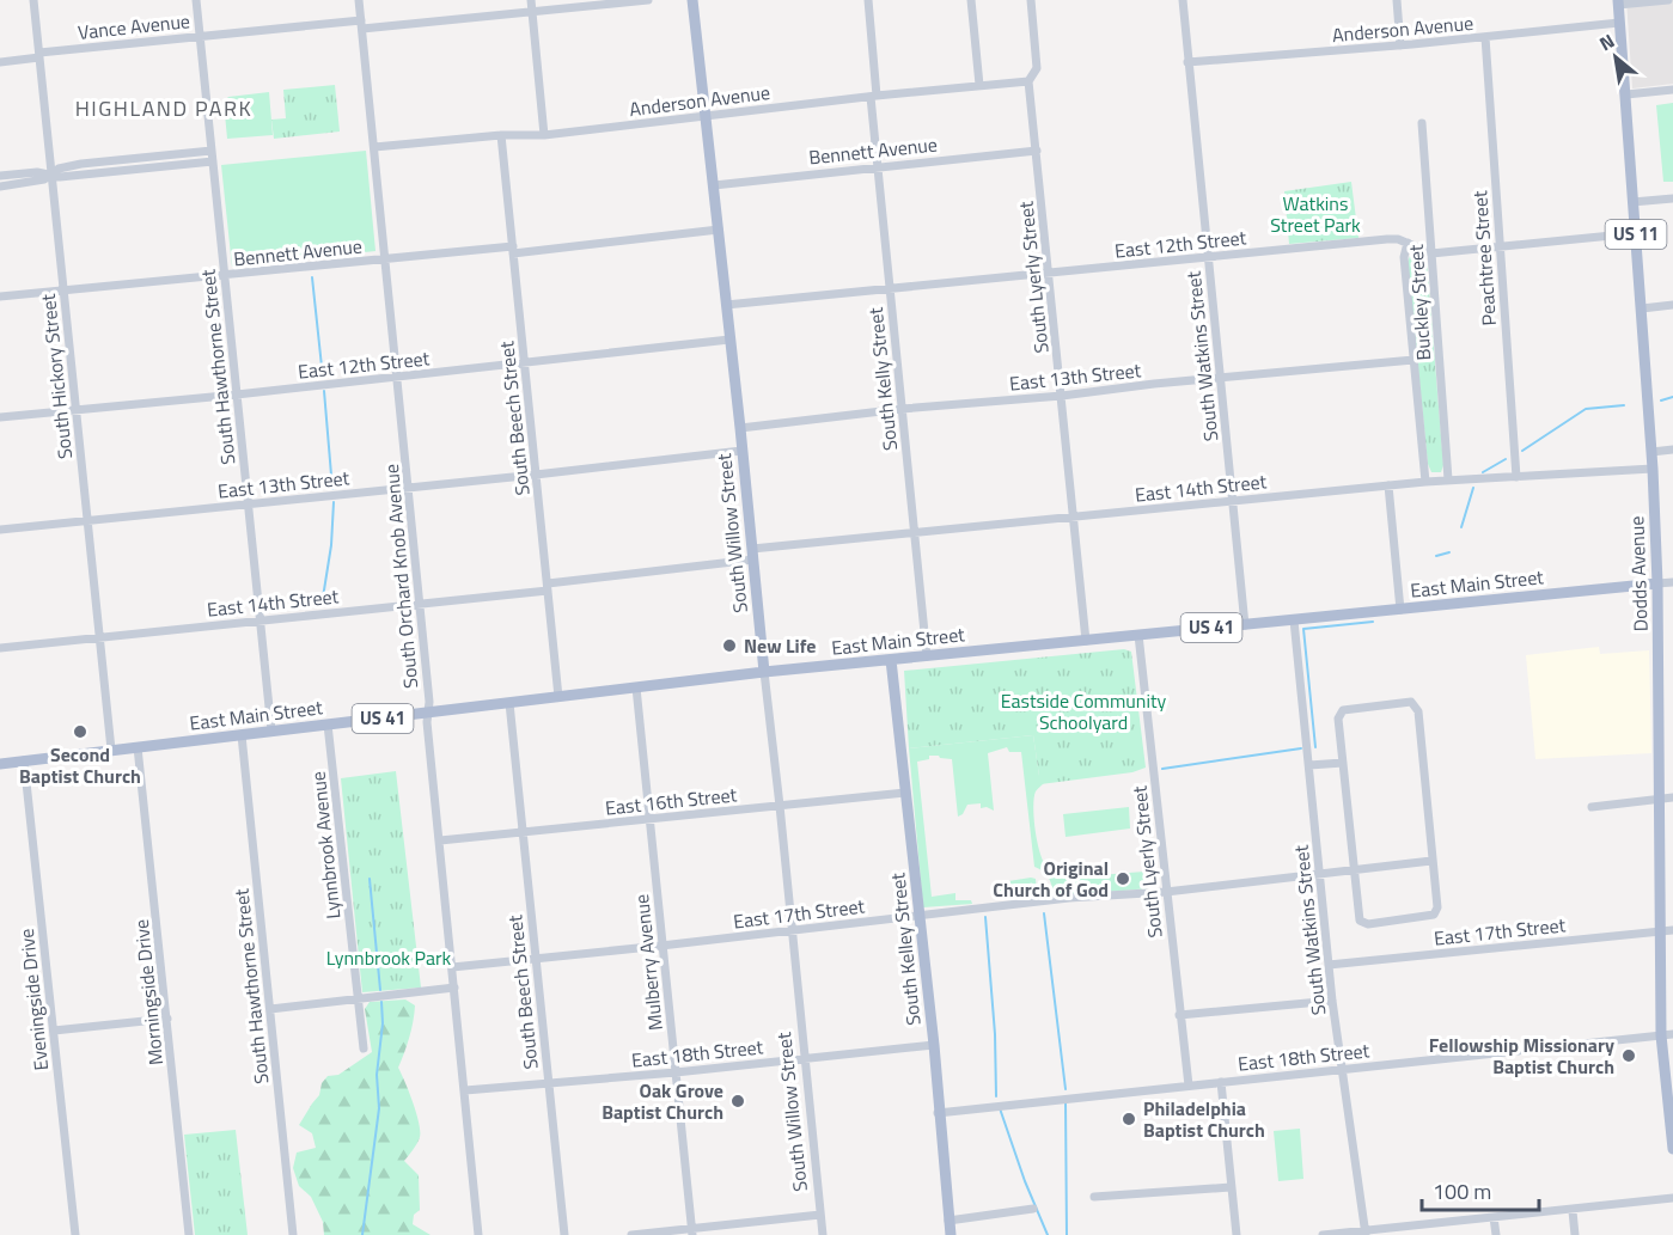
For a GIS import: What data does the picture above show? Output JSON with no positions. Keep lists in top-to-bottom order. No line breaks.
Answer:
{"streets":{"main road":["US 11","South Willow Street","Dodds Avenue","East Main Street","US 41","South Kelley Street"],"street":["Vance Avenue","Anderson Avenue","Bennett Avenue","East 12th Street","Peachtree Street","South Lyerly Street","Buckley Street","South Watkins Street","South Hawthorne Street","South Hickory Street","East 13th Street","South Kelly Street","South Beech Street","East 14th Street","South Orchard Knob Avenue","East 16th Street","Lynnbrook Avenue","East 17th Street","Mulberry Avenue","Morningside Drive","Eveningside Drive","East 18th Street"]},"crossings":[["Vance Avenue","South Hawthorne Street"],["Vance Avenue","South Hickory Street"],["Vance Avenue","South Orchard Knob Avenue"],["Anderson Avenue","Peachtree Street"],["Anderson Avenue","South Lyerly Street"],["Anderson Avenue","South Watkins Street"],["Anderson Avenue","South Kelly Street"],["Anderson Avenue","South Beech Street"],["Anderson Avenue","South Willow Street"],["Anderson Avenue","Dodds Avenue"],["Anderson Avenue","South Orchard Knob Avenue"],["Bennett Avenue","South Lyerly Street"],["Bennett Avenue","South Hawthorne Street"],["Bennett Avenue","South Hickory Street"],["Bennett Avenue","South Kelly Street"],["Bennett Avenue","South Beech Street"],["Bennett Avenue","South Willow Street"],["Bennett Avenue","South Orchard Knob Avenue"],["East 12th Street","Peachtree Street"],["East 12th Street","South Lyerly Street"],["East 12th Street","Buckley Street"],["East 12th Street","South Watkins Street"],["East 12th Street","South Hawthorne Street"],["East 12th Street","South Hickory Street"],["East 12th Street","South Kelly Street"],["East 12th Street","South Beech Street"],["East 12th Street","South Willow Street"],["East 12th Street","Dodds Avenue"],["East 12th Street","South Orchard Knob Avenue"],["Peachtree Street","East 14th Street"],["South Lyerly Street","East 13th Street"],["South Lyerly Street","East 14th Street"],["South Lyerly Street","East Main Street"],["South Lyerly Street","East 17th Street"],["South Lyerly Street","East 18th Street"],["Buckley Street","East 13th Street"],["Buckley Street","East 14th Street"],["South Watkins Street","East 13th Street"],["South Watkins Street","East 14th Street"],["South Watkins Street","East Main Street"],["South Watkins Street","East 17th Street"],["South Watkins Street","East 18th Street"],["South Hawthorne Street","East 13th Street"],["South Hawthorne Street","East 14th Street"],["South Hawthorne Street","East Main Street"],["South Hickory Street","East 13th Street"],["South Hickory Street","East 14th Street"],["South Hickory Street","East Main Street"],["East 13th Street","South Kelly Street"],["East 13th Street","South Beech Street"],["East 13th Street","South Willow Street"],["East 13th Street","South Orchard Knob Avenue"],["South Kelly Street","East 14th Street"],["South Kelly Street","East Main Street"],["South Beech Street","East 14th Street"],["South Beech Street","East Main Street"],["South Beech Street","East 16th Street"],["South Beech Street","East 17th Street"],["South Beech Street","East 18th Street"],["East 14th Street","South Willow Street"],["East 14th Street","Dodds Avenue"],["East 14th Street","South Orchard Knob Avenue"],["South Willow Street","East Main Street"],["South Willow Street","East 16th Street"],["South Willow Street","East 17th Street"],["South Willow Street","East 18th Street"],["Dodds Avenue","East Main Street"],["Dodds Avenue","East 17th Street"],["Dodds Avenue","East 18th Street"],["South Orchard Knob Avenue","East Main Street"],["South Orchard Knob Avenue","East 16th Street"],["South Orchard Knob Avenue","East 17th Street"],["South Orchard Knob Avenue","East 18th Street"],["East Main Street","Lynnbrook Avenue"],["East Main Street","South Kelley Street"],["East Main Street","Mulberry Avenue"],["East Main Street","Morningside Drive"],["East Main Street","Eveningside Drive"],["East 16th Street","South Kelley Street"],["East 16th Street","Mulberry Avenue"],["East 17th Street","South Kelley Street"],["East 17th Street","Mulberry Avenue"],["South Kelley Street","East 18th Street"],["Mulberry Avenue","East 18th Street"]],"districts":["HIGHLAND PARK"],"parks":["Watkins Street Park","Eastside Community Schoolyard","Lynnbrook Park"],"places":["New Life","Second Baptist Church","Original Church of God","Fellowship Missionary Baptist Church","Oak Grove Baptist Church","Philadelphia Baptist Church"],"scale_bar":"100 m","north":"top left"}
